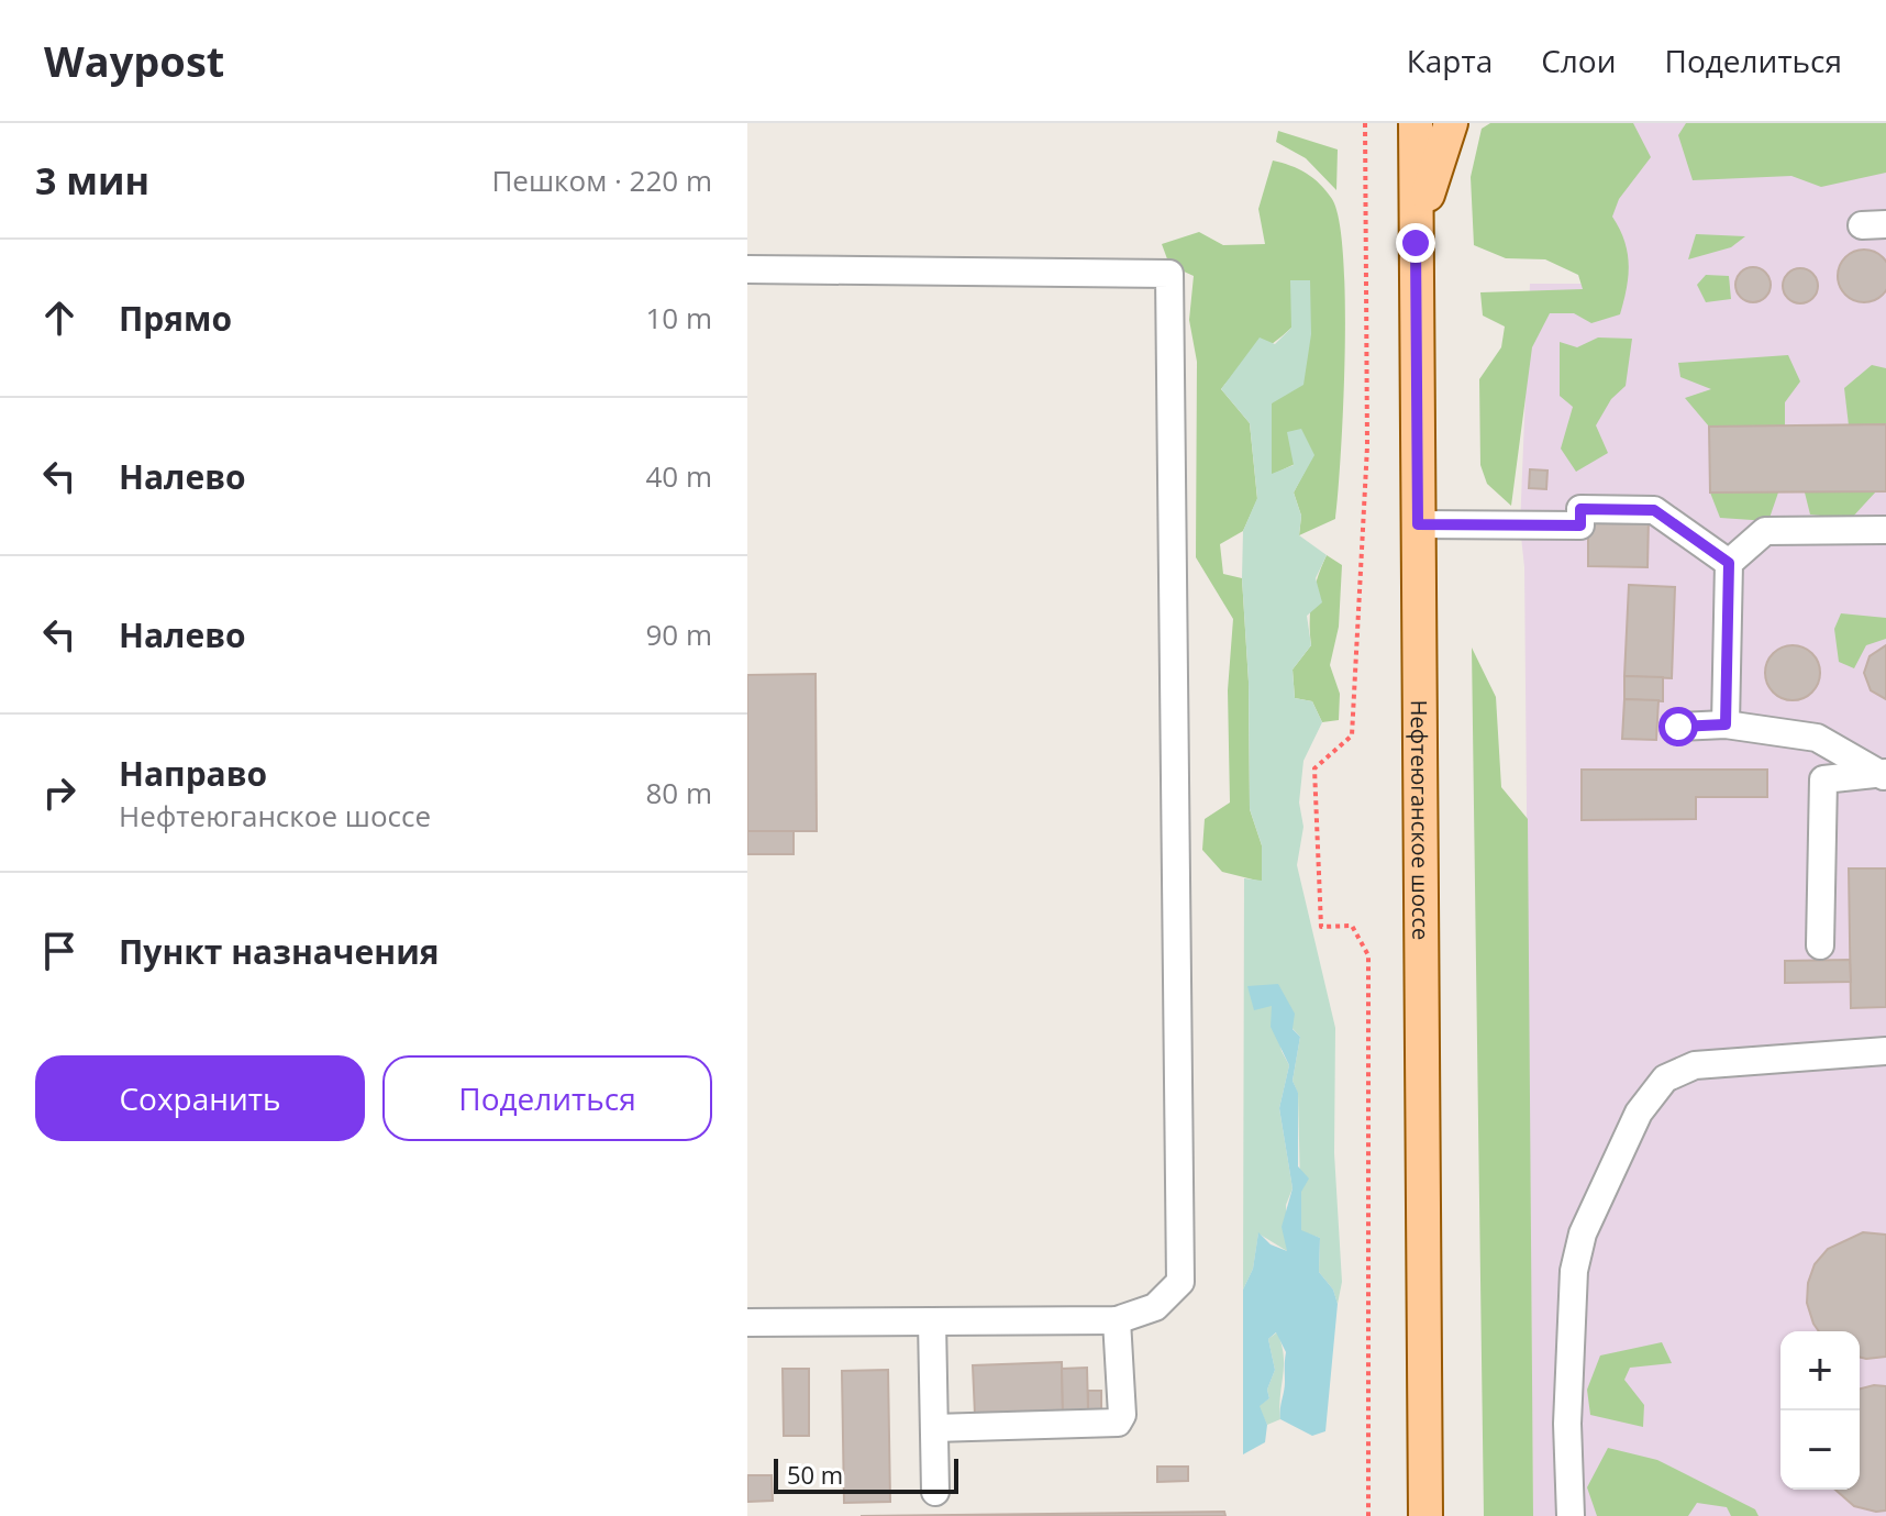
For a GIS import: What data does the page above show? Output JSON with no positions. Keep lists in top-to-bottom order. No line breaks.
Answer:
{"streets":{"main road":["Нефтеюганское шоссе"]},"scale_bar":"50 m","page":{"header":"Waypost","nav":["Карта","Слои","Поделиться"],"heading":["3 мин","Пешком · 220 m"],"list":[["Прямо","10 m"],["Налево","40 m"],["Налево","90 m"],["Направо","Нефтеюганское шоссе","80 m"],"Пункт назначения"],"buttons":["Сохранить","Поделиться"],"map_buttons":["+","−"],"scale":"50 m"}}
